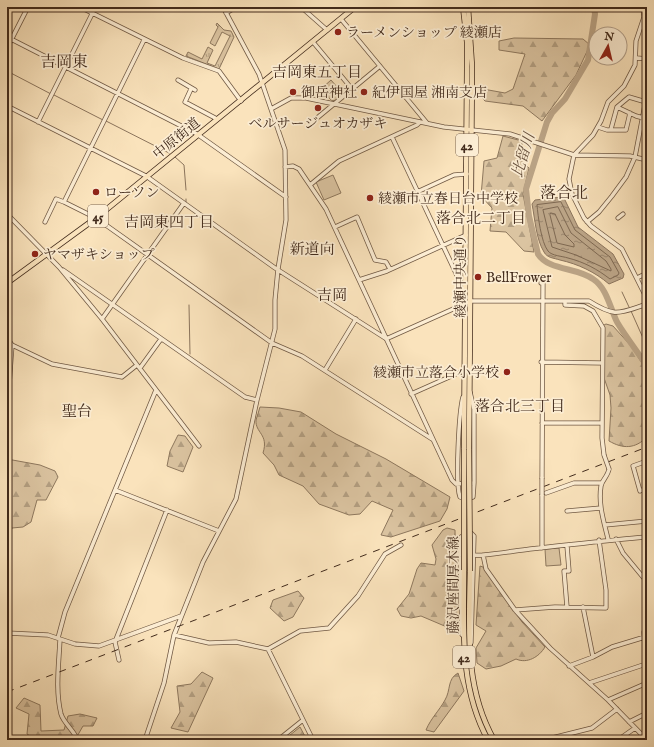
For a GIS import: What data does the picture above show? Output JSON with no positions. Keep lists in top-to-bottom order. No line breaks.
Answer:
{"streets":{"main road":["中原街道","42","45","綾瀬中央通り","藤沢座間厚木線"]},"crossings":[["綾瀬中央通り","藤沢座間厚木線"]],"districts":["吉岡東","吉岡東五丁目","落合北","落合北二丁目","吉岡東四丁目","新道向","吉岡","落合北三丁目","聖台"],"water":["比留川"],"places":["ラーメンショップ 綾瀬店","御岳神社","紀伊国屋 湘南支店","ベルサージュオカザキ","ローソン","綾瀬市立春日台中学校","ヤマザキショップ","BellFrower","綾瀬市立落合小学校"],"north":"top"}
